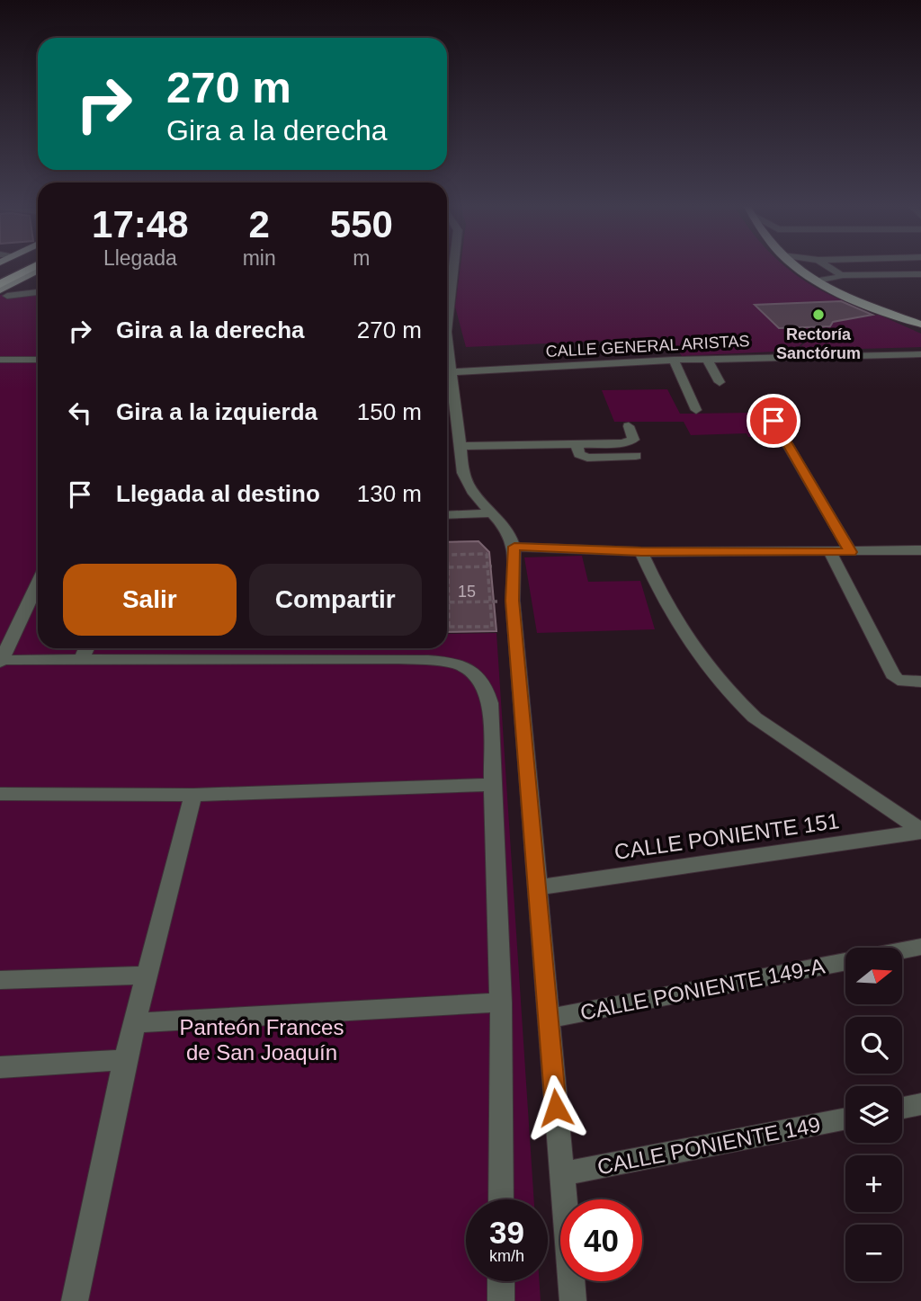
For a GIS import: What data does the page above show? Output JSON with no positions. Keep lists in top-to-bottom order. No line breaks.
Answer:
{"streets":{"street":["CALLE GENERAL ARISTAS","CALLE PONIENTE 151","CALLE PONIENTE 149-A","CALLE PONIENTE 149"]},"parks":["Panteón Frances de San Joaquín"],"places":["Rectoría Sanctórum"],"house_numbers":["15"],"north":"right","page":{"turn":["270 m","Gira a la derecha"],"eta":["17:48","Llegada","2","min","550","m"],"list":[{"name":"Gira a la derecha","value":"270 m"},{"name":"Gira a la izquierda","value":"150 m"},{"name":"Llegada al destino","value":"130 m"}],"buttons":["Salir","Compartir"],"map_buttons":["+","−"],"speed":"39 km/h","limit":"40"}}
